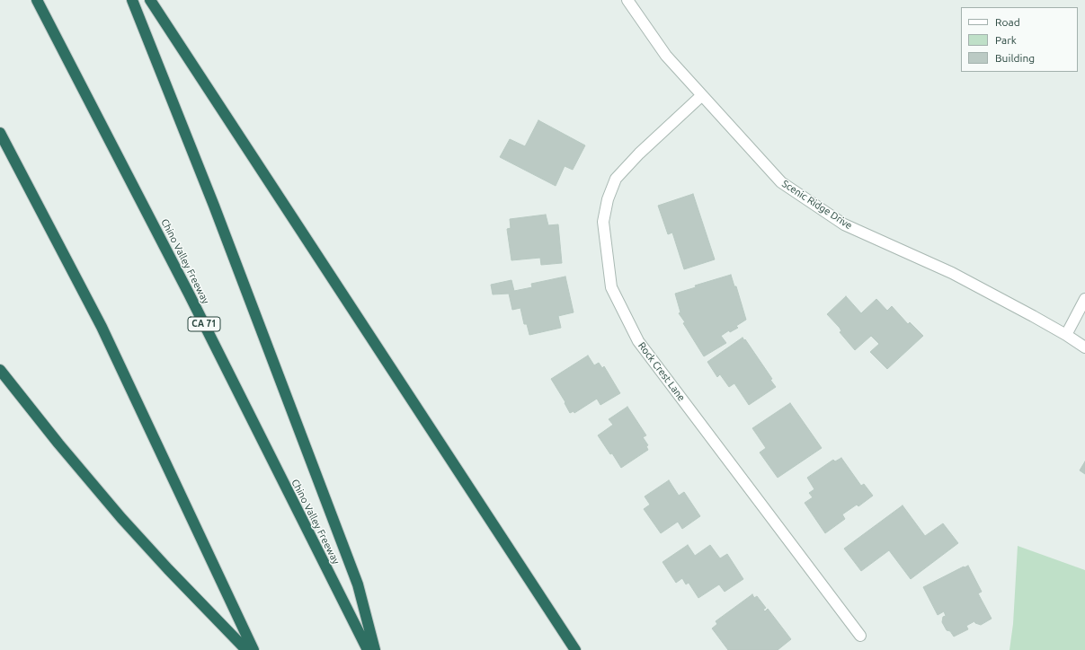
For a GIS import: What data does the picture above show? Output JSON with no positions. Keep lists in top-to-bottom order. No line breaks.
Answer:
{"streets":{"highway":["Chino Valley Freeway","CA 71"],"street":["Scenic Ridge Drive","Rock Crest Lane"]},"crossings":[["Scenic Ridge Drive","Rock Crest Lane"]],"legend":["Road","Park","Building"]}
